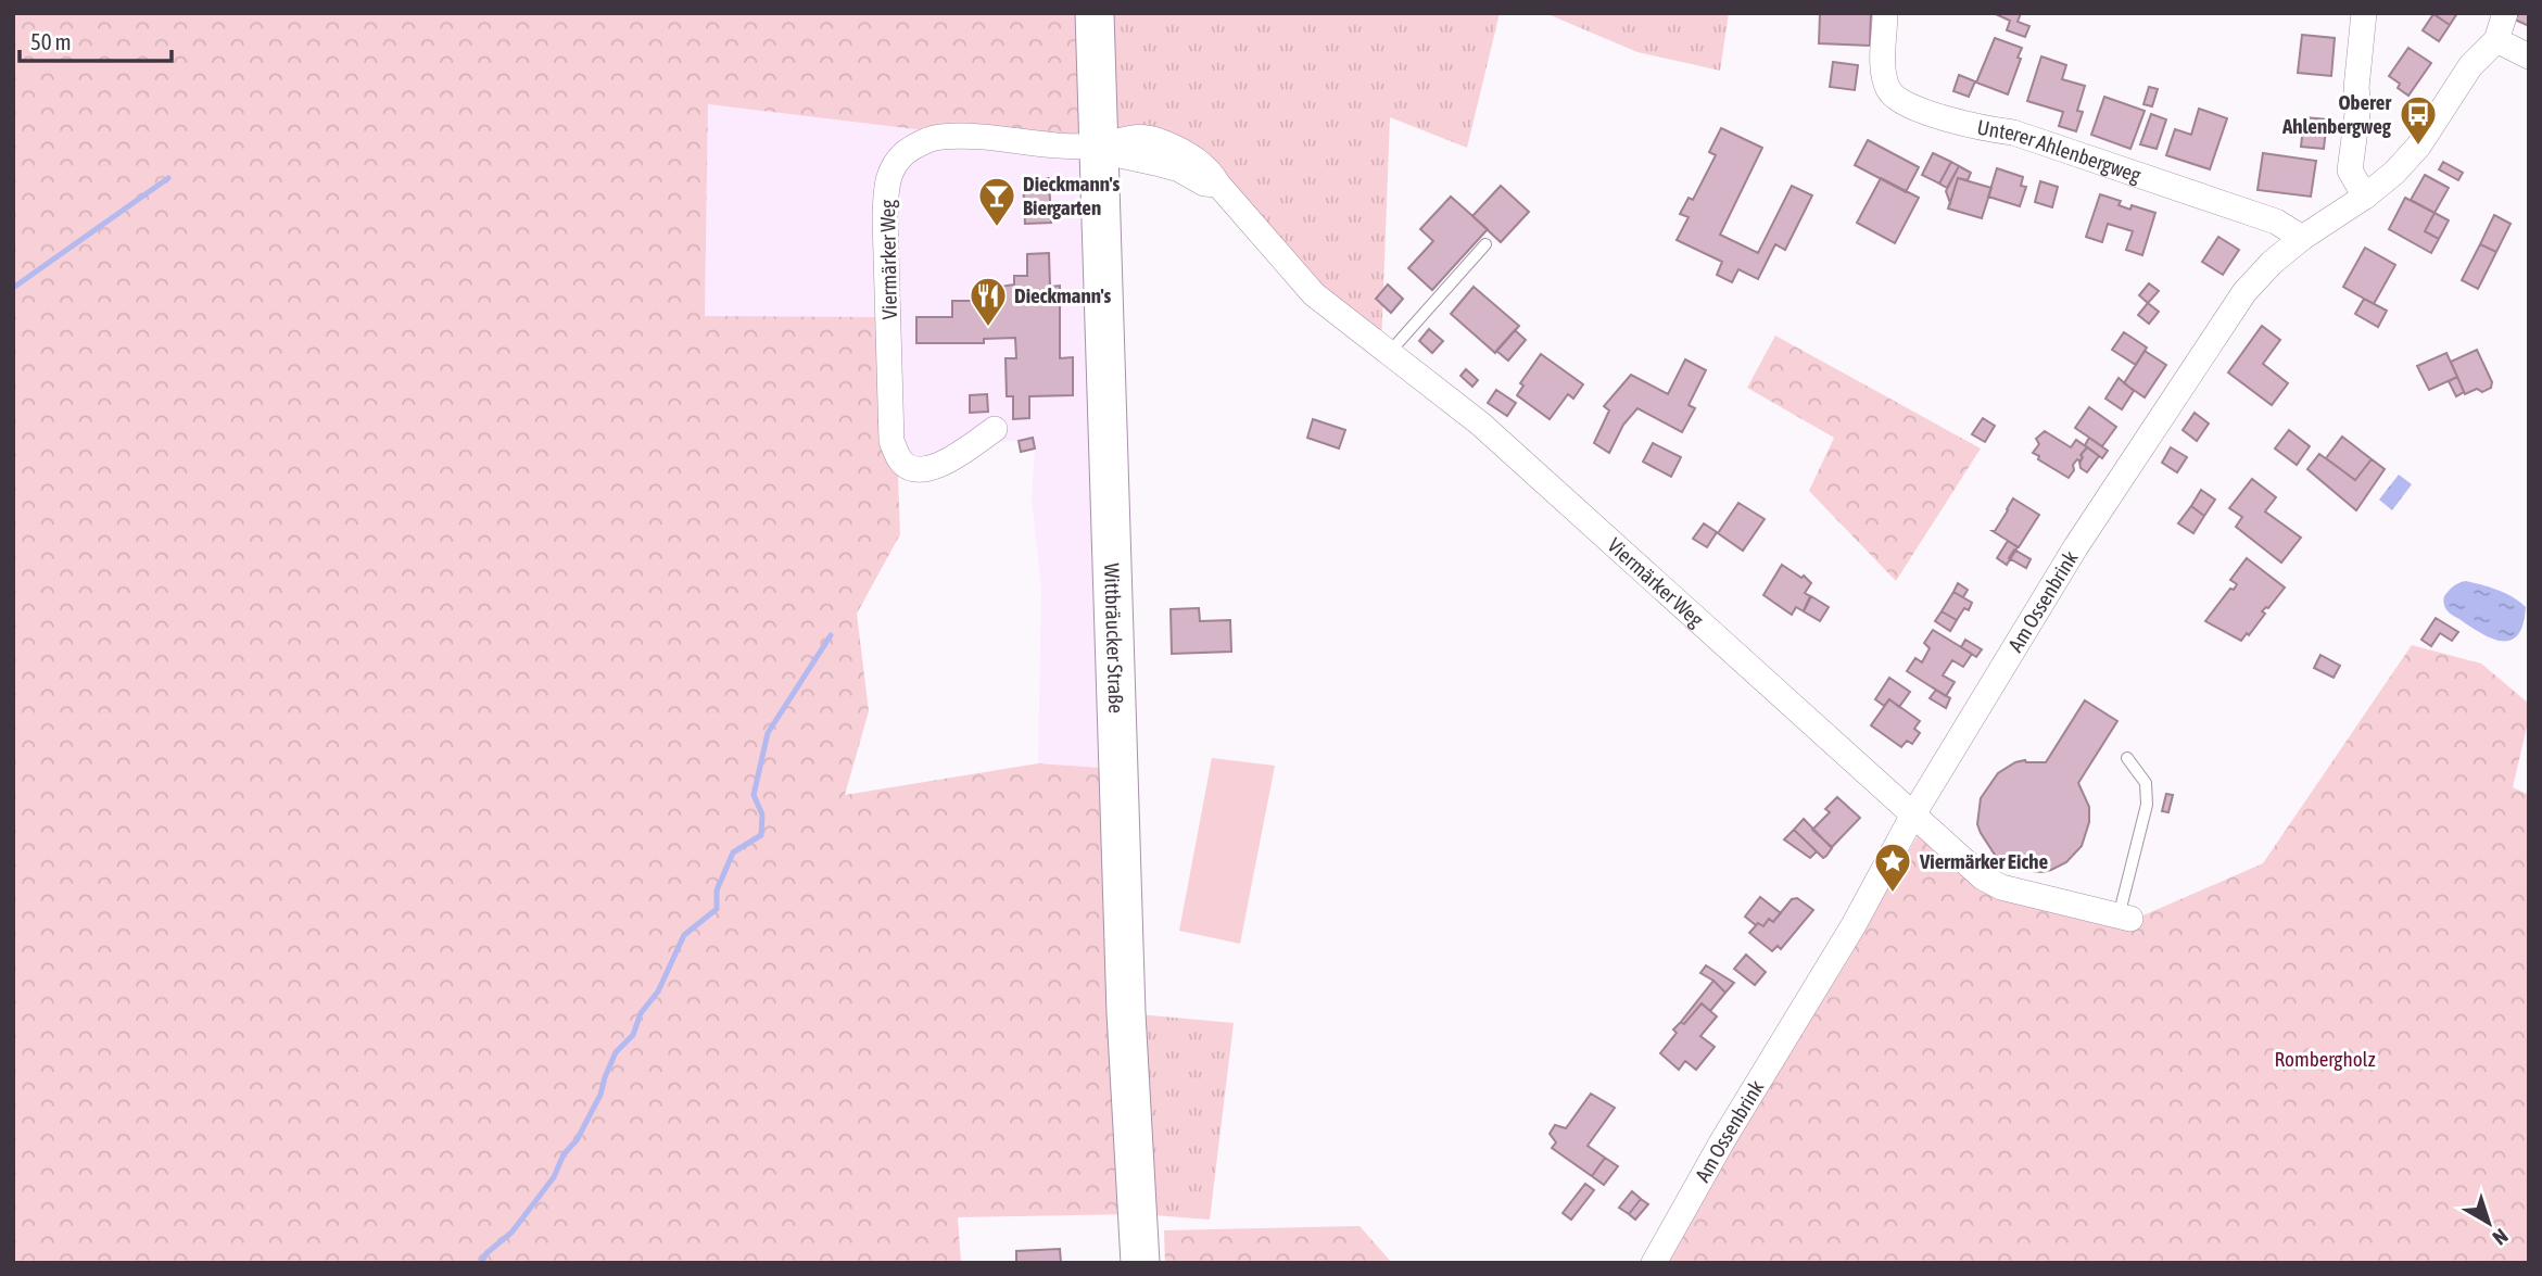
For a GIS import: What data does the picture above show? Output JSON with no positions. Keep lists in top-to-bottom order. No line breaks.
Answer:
{"streets":{"main road":["Wittbräucker Straße"],"street":["Unterer Ahlenbergweg","Viermärker Weg","Am Ossenbrink"]},"crossings":[["Unterer Ahlenbergweg","Am Ossenbrink"],["Viermärker Weg","Am Ossenbrink"],["Viermärker Weg","Wittbräucker Straße"]],"parks":["Rombergholz"],"places":{"bus stop":["Oberer Ahlenbergweg"],"bar":["Dieckmann's Biergarten"],"restaurant":["Dieckmann's"],"place":["Viermärker Eiche"]},"scale_bar":"50 m","north":"bottom right"}
